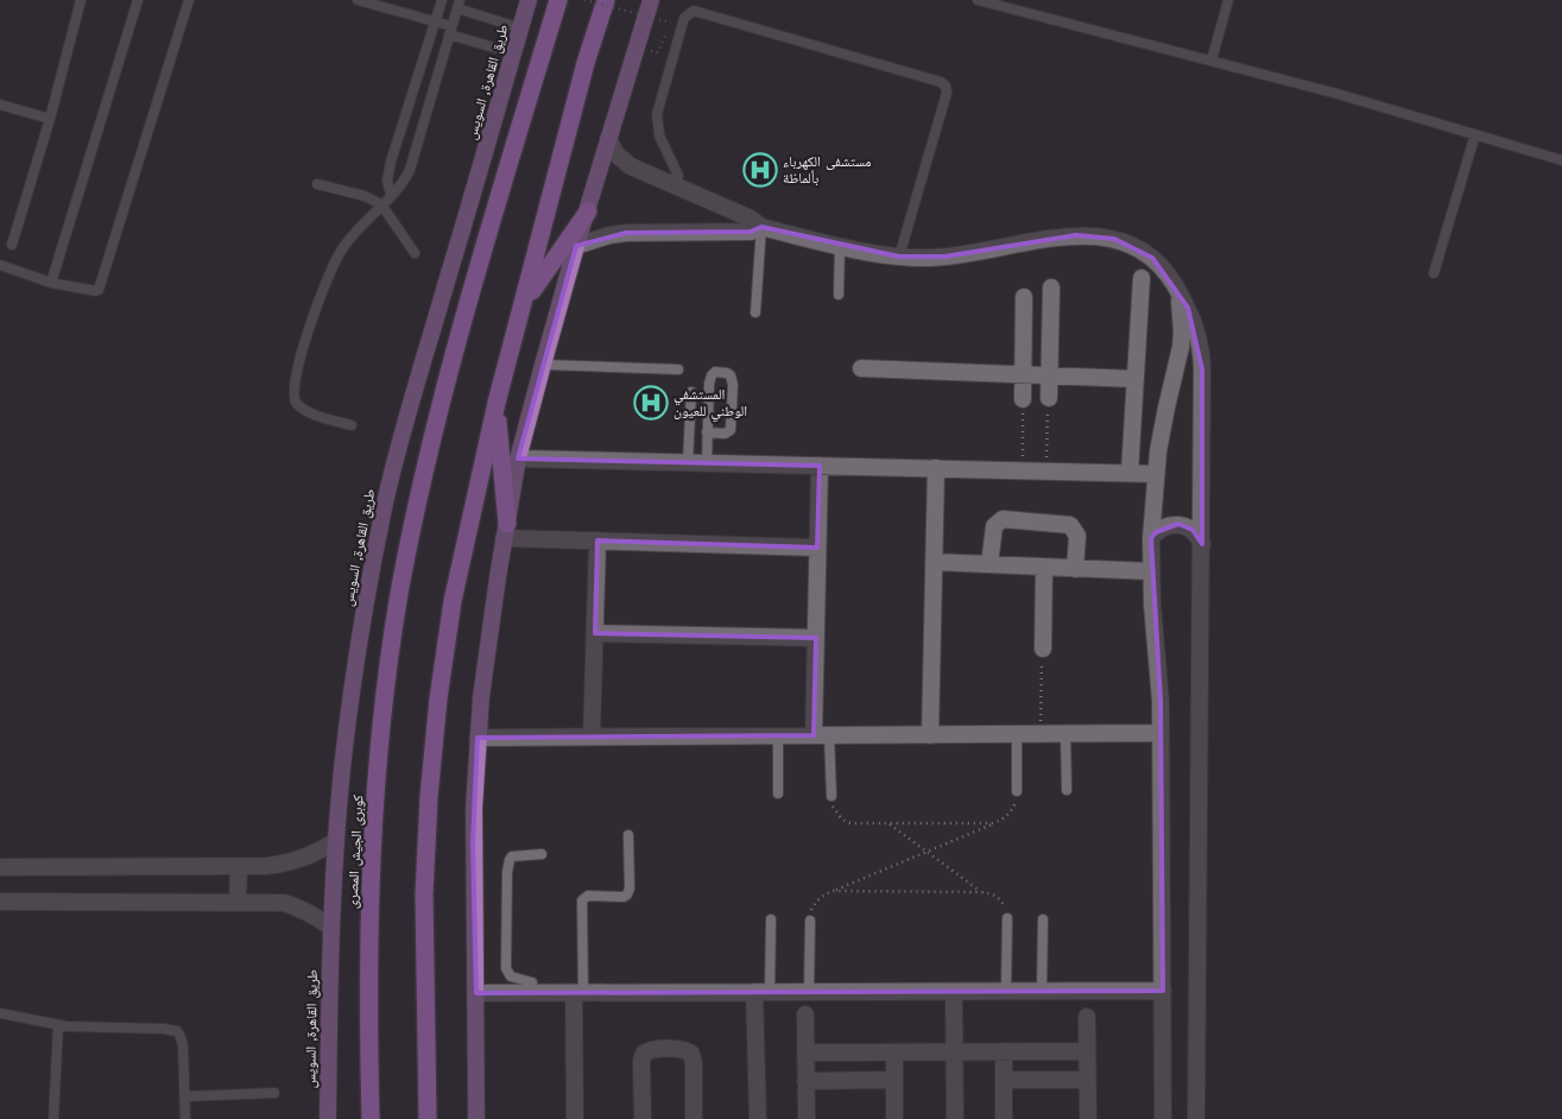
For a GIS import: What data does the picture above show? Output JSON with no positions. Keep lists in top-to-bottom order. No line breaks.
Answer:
{"streets":{"highway":["كوبرى الجيش المصرى"],"main road":["طريق القاهرة, السويس"]},"places":{"hospital":["مستشفى الكهرباء بألماظة","المستشفي الوطني للعيون"]}}
